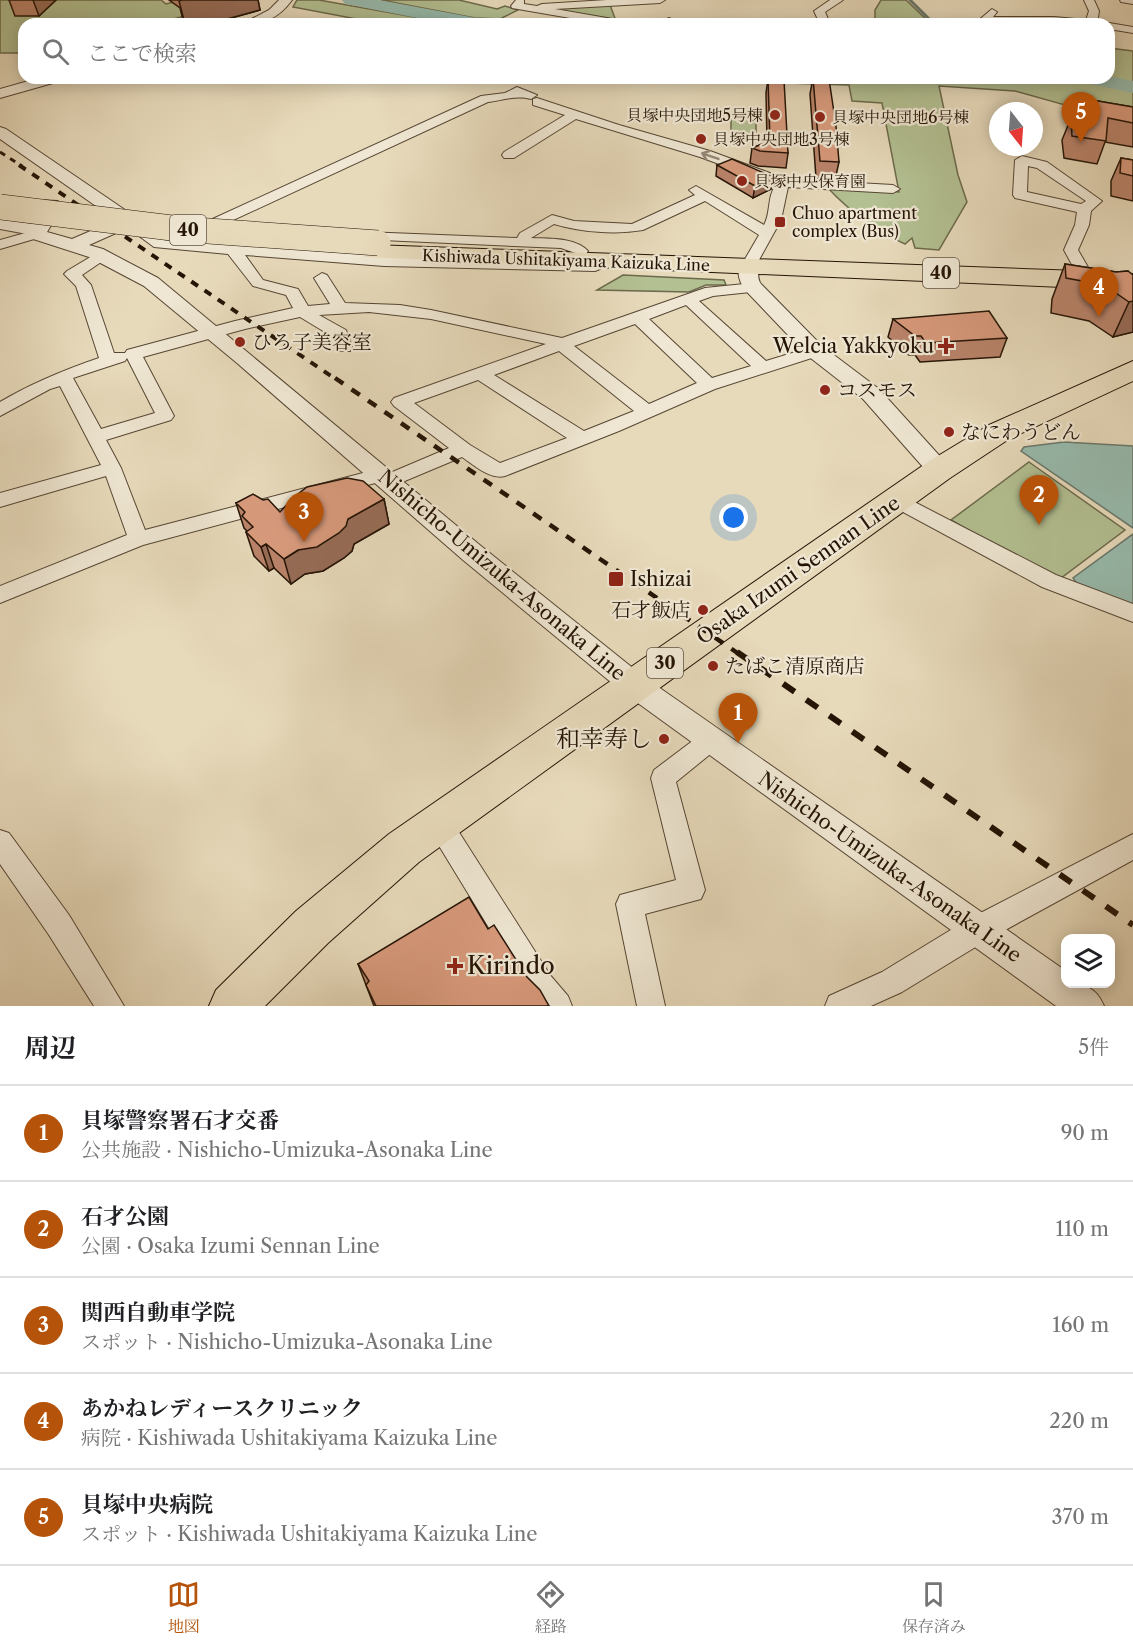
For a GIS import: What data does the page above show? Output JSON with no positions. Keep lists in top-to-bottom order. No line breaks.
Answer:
{"streets":{"main road":["40","Kishiwada Ushitakiyama Kaizuka Line","Osaka Izumi Sennan Line","30"],"street":["Nishicho-Umizuka-Asonaka Line"]},"crossings":[["Osaka Izumi Sennan Line","Nishicho-Umizuka-Asonaka Line"]],"places":{"other":["貝塚中央団地5号棟","貝塚中央団地6号棟","貝塚中央団地3号棟","貝塚中央保育園","ひろ子美容室","コスモス","なにわうどん","石才飯店","たばこ清原商店","和幸寿し"],"transit":["Chuo apartment complex (Bus)","Ishizai"],"health":["Welcia Yakkyoku","Kirindo"]},"north":"bottom","page":{"search":"ここで検索","pins":["5","4","2","3","1"],"heading":["周辺","5件"],"list":[{"mark":"1","name":"貝塚警察署石才交番","note":"公共施設 · Nishicho-Umizuka-Asonaka Line","value":"90 m"},{"mark":"2","name":"石才公園","note":"公園 · Osaka Izumi Sennan Line","value":"110 m"},{"mark":"3","name":"関西自動車学院","note":"スポット · Nishicho-Umizuka-Asonaka Line","value":"160 m"},{"mark":"4","name":"あかねレディースクリニック","note":"病院 · Kishiwada Ushitakiyama Kaizuka Line","value":"220 m"},{"mark":"5","name":"貝塚中央病院","note":"スポット · Kishiwada Ushitakiyama Kaizuka Line","value":"370 m"}],"nav":["地図","経路","保存済み"]}}
